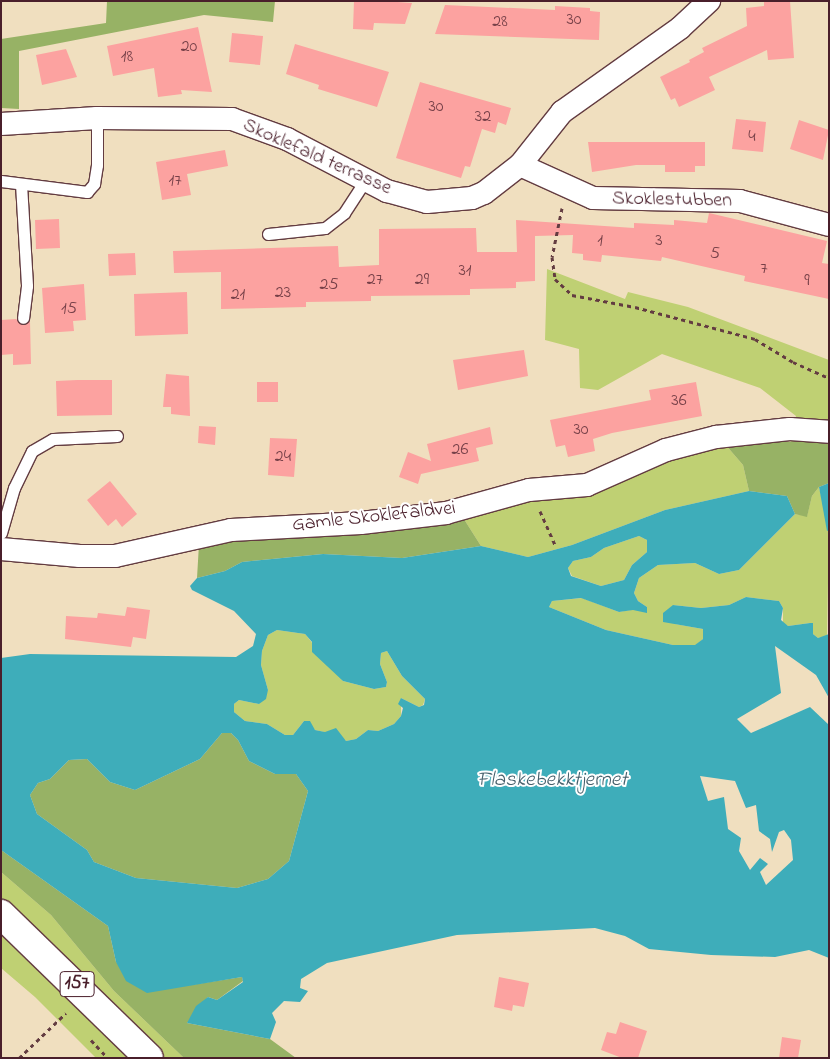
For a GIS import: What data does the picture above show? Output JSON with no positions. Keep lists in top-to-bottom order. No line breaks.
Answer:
{"streets":{"main road":["157"],"street":["Skoklefald terrasse","Skoklestubben","Gamle Skoklefaldvei"]},"crossings":[["Skoklefald terrasse","Skoklestubben"]],"water":["Flaskebekktjernet"],"house_numbers":["30","28","20","18","30","32","4","17","1","3","5","7","31","27","29","9","25","23","21","15","36","30","26","24"]}
